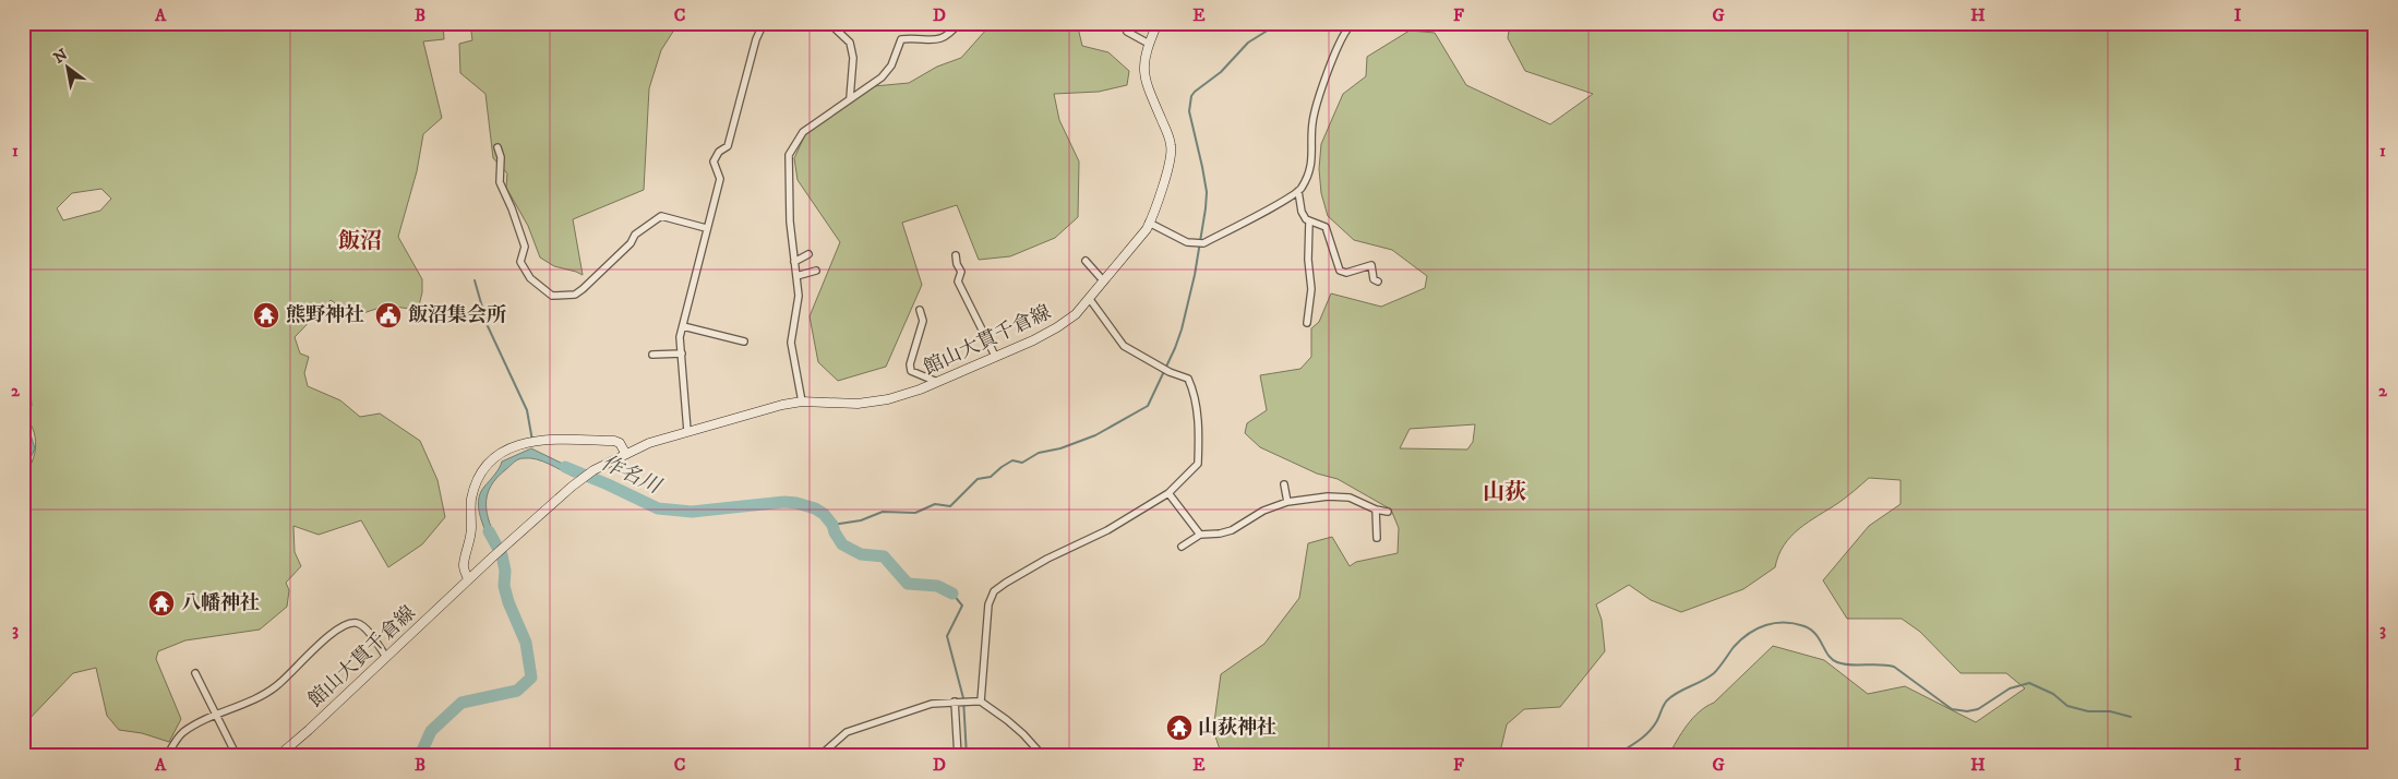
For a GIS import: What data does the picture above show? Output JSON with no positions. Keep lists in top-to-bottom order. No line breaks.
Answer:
{"streets":{"main road":["館山大貫千倉線"]},"districts":["飯沼","山荻"],"water":["作名川"],"places":{"temple":["熊野神社","八幡神社","山荻神社"],"public building":["飯沼集会所"]},"north":"top left","grid":{"columns":["A","B","C","D","E","F","G","H","I"],"rows":["1","2","3"]}}
